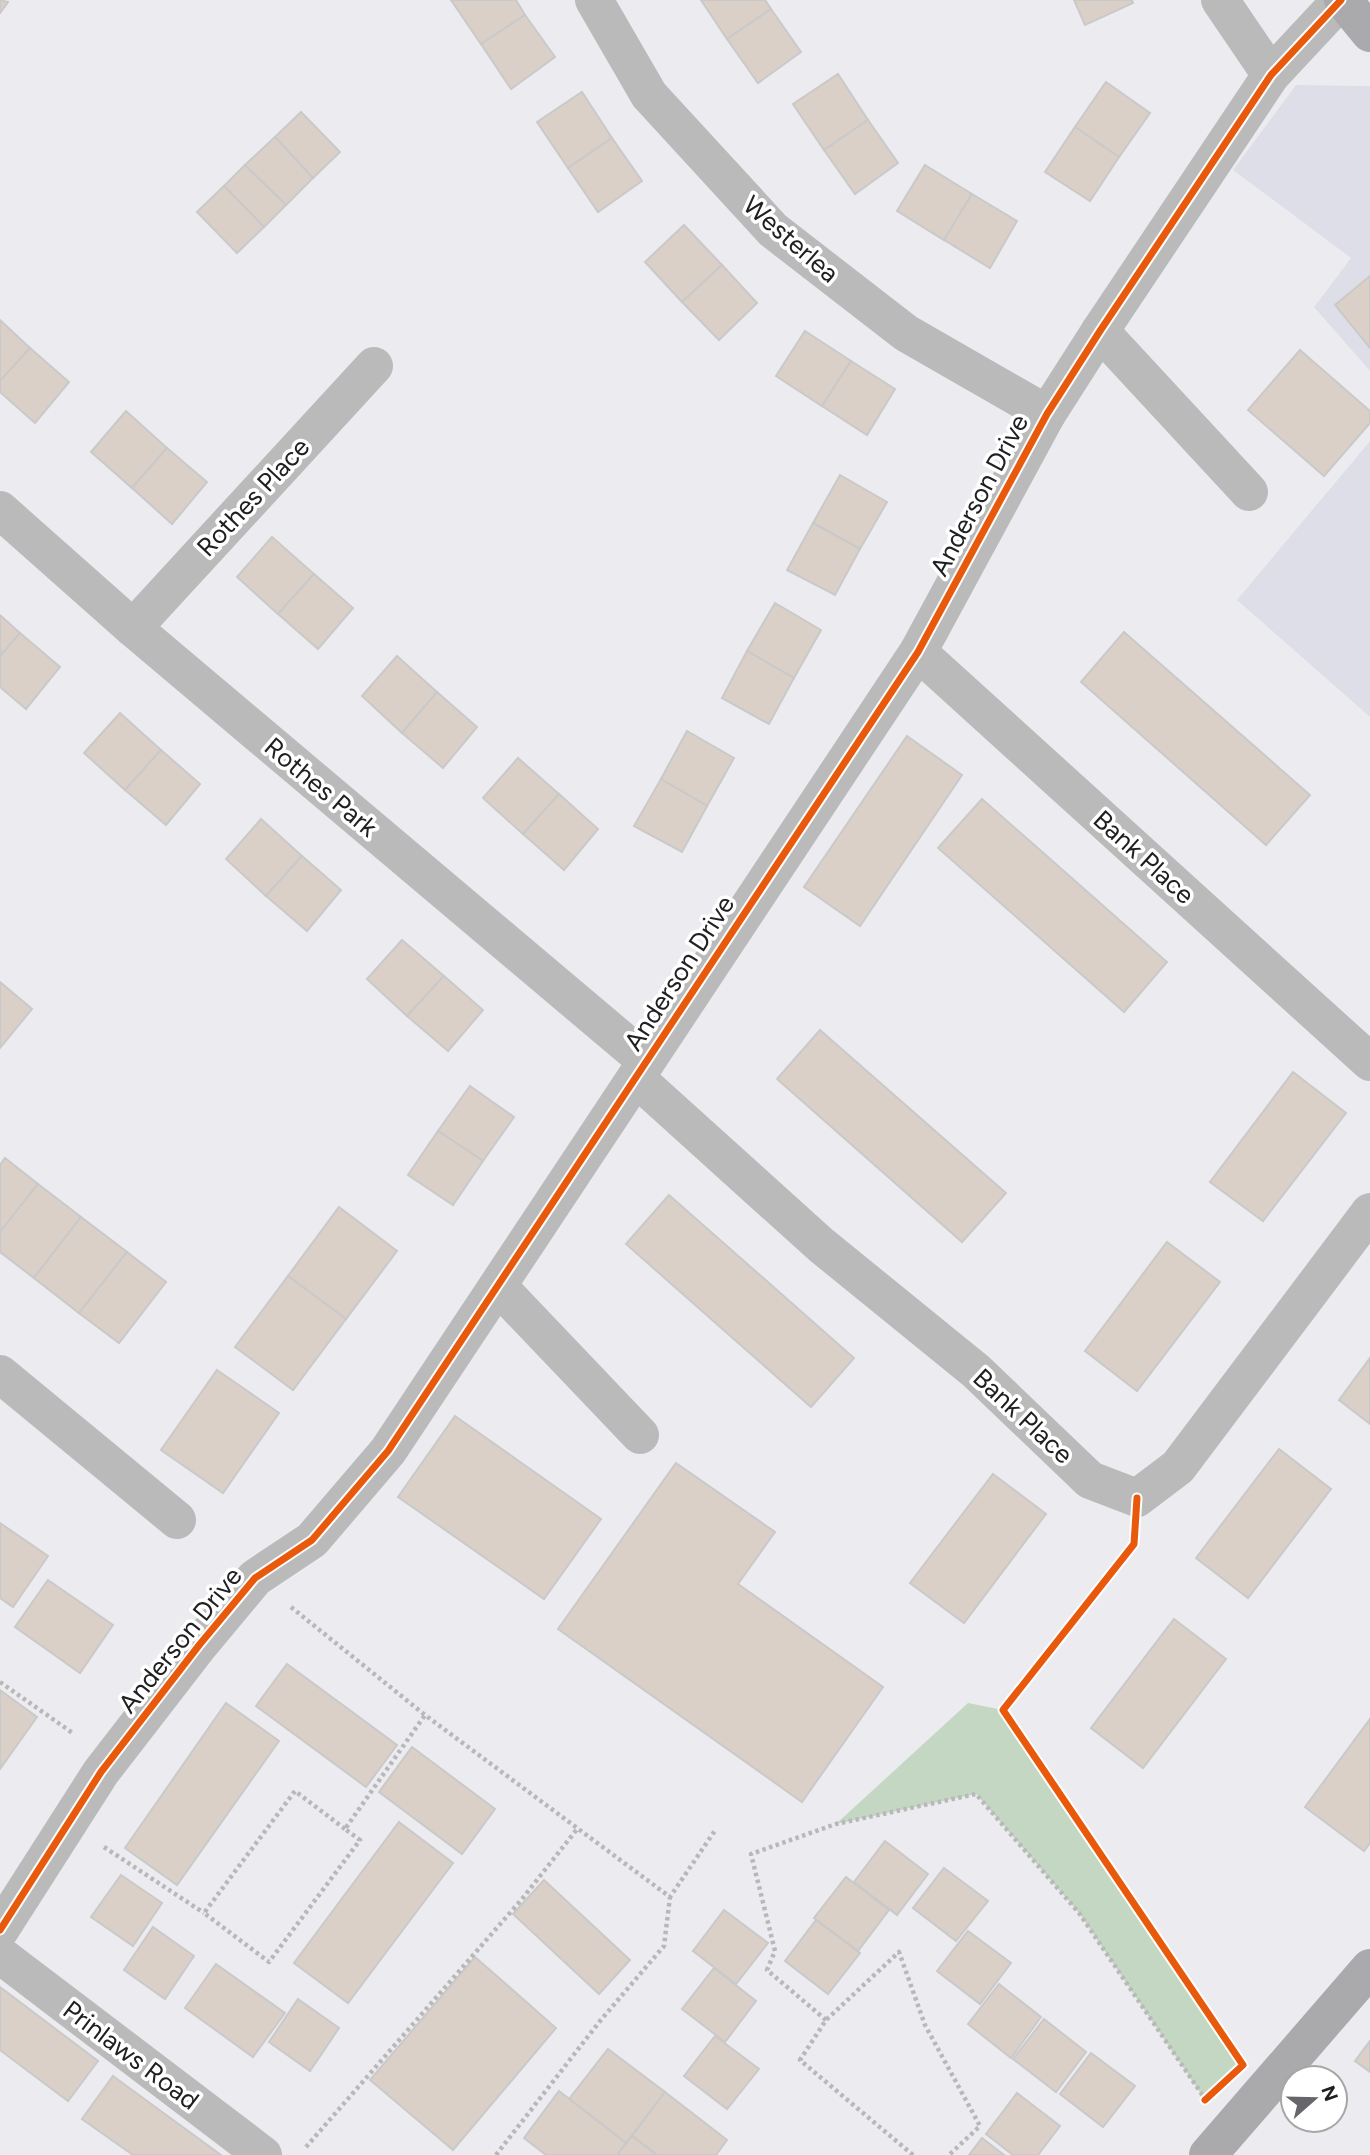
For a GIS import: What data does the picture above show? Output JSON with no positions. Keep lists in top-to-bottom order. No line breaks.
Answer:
{"streets":{"street":["Westerlea","Anderson Drive","Rothes Place","Rothes Park","Bank Place","Prinlaws Road"]},"crossings":[["Westerlea","Anderson Drive"],["Anderson Drive","Rothes Park"],["Anderson Drive","Bank Place"],["Rothes Place","Rothes Park"],["Rothes Park","Bank Place"]],"north":"right"}
